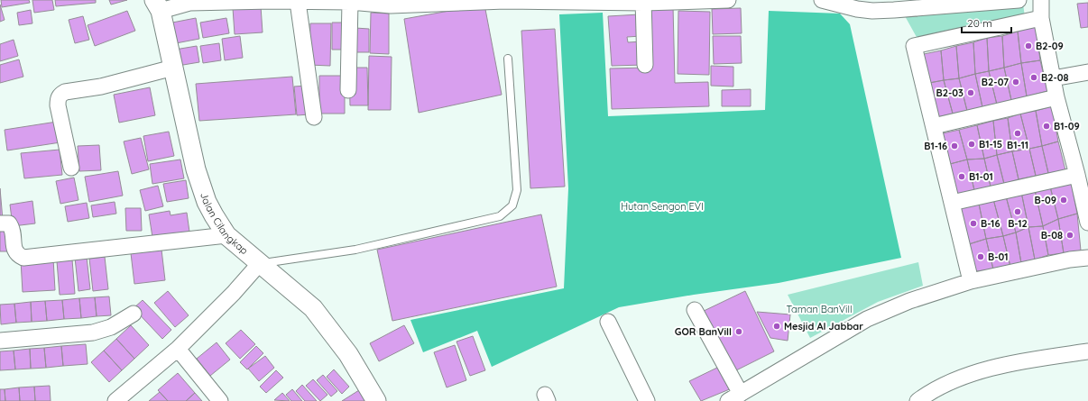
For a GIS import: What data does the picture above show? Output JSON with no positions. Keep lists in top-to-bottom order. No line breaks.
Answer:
{"streets":{"street":["Jalan Cilangkap"]},"parks":["Hutan Sengon EVI","Taman BanVill"],"places":["B2-09","B2-08","B2-07","B2-03","B1-09","B1-11","B1-15","B1-16","B1-01","B-09","B-12","B-16","B-08","B-01","Mesjid Al Jabbar","GOR BanVill"],"scale_bar":"20 m"}
